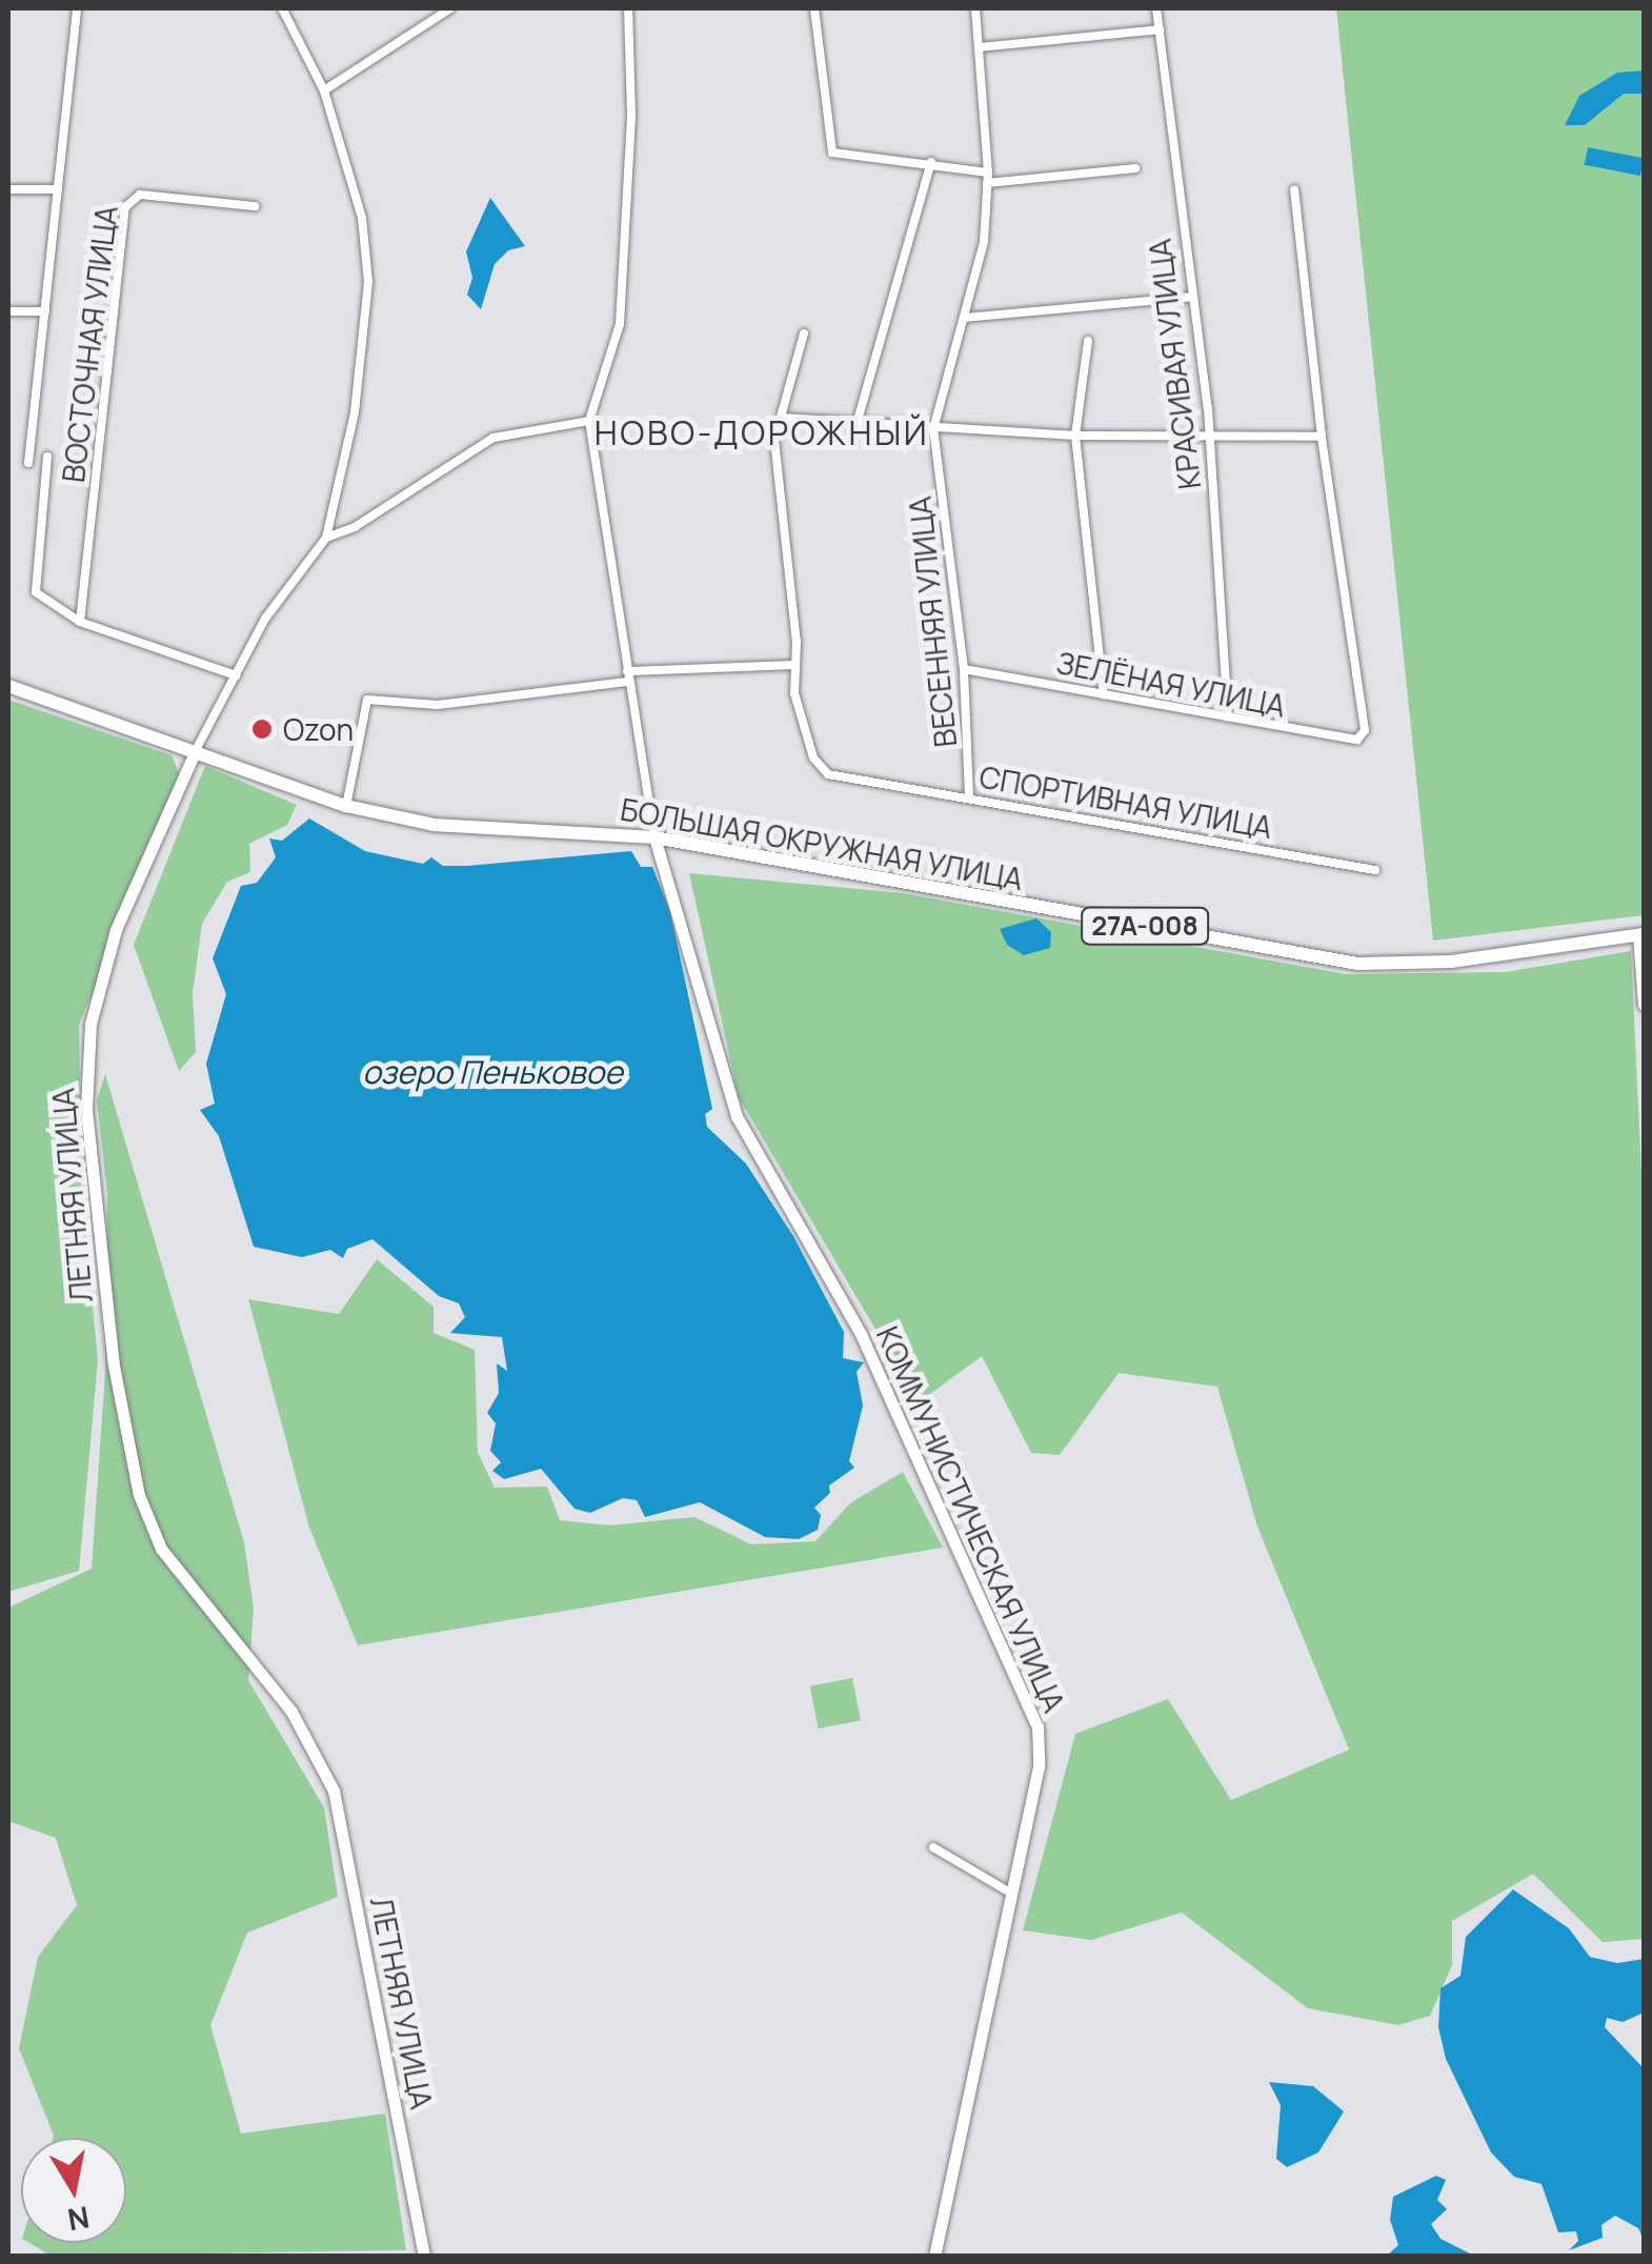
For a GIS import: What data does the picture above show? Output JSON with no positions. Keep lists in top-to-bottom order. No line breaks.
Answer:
{"streets":{"main road":["БОЛЬШАЯ ОКРУЖНАЯ УЛИЦА","27А-008"],"street":["ВОСТОЧНАЯ УЛИЦА","КРАСИВАЯ УЛИЦА","ВЕСЕННЯЯ УЛИЦА","ЗЕЛЁНАЯ УЛИЦА","СПОРТИВНАЯ УЛИЦА","ЛЕТНЯЯ УЛИЦА","КОММУНИСТИЧЕСКАЯ УЛИЦА"]},"crossings":[["КРАСИВАЯ УЛИЦА","ЗЕЛЁНАЯ УЛИЦА"],["ВЕСЕННЯЯ УЛИЦА","ЗЕЛЁНАЯ УЛИЦА"],["ВЕСЕННЯЯ УЛИЦА","СПОРТИВНАЯ УЛИЦА"],["БОЛЬШАЯ ОКРУЖНАЯ УЛИЦА","ЛЕТНЯЯ УЛИЦА"],["БОЛЬШАЯ ОКРУЖНАЯ УЛИЦА","КОММУНИСТИЧЕСКАЯ УЛИЦА"]],"districts":["НОВО-ДОРОЖНЫЙ"],"water":["озеро Пеньковое"],"places":["Ozon"],"north":"bottom"}
